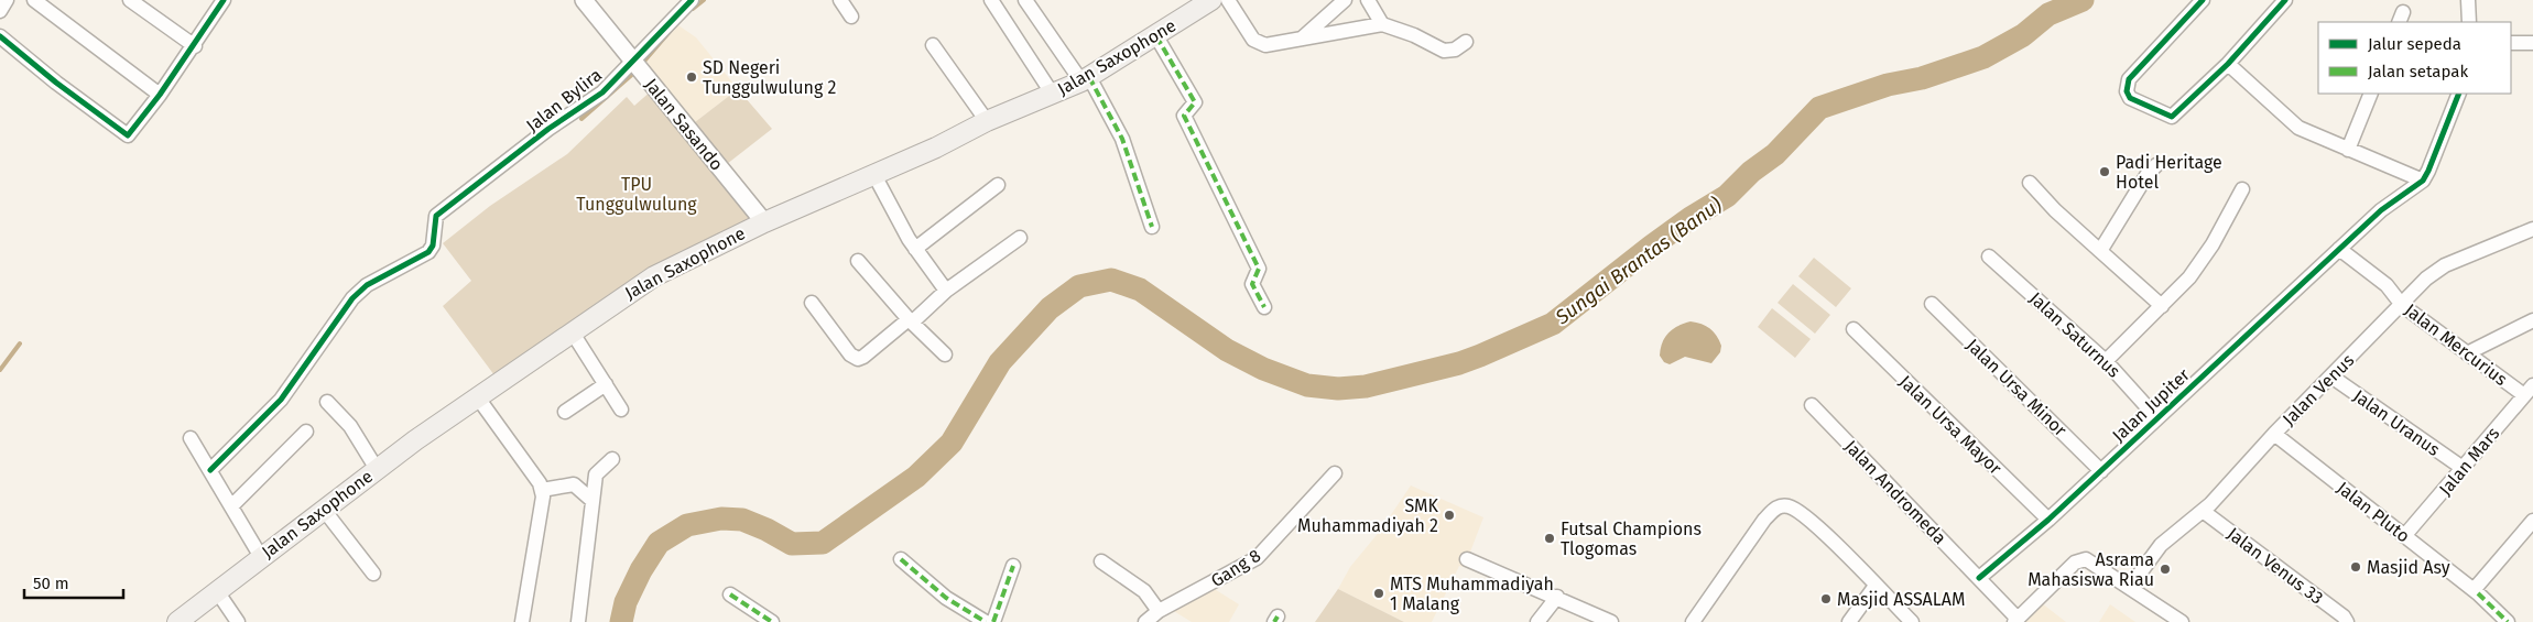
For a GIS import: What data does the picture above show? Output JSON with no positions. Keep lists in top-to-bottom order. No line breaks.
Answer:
{"streets":{"main road":["Jalan Saxophone"],"street":["Jalan Bylira","Jalan Sasando","Jalan Saturnus","Jalan Mercurius","Jalan Ursa Minor","Jalan Venus","Jalan Jupiter","Jalan Uranus","Jalan Ursa Mayor","Jalan Mars","Jalan Andromeda","Jalan Pluto","Jalan Venus 33","Gang 8"]},"crossings":[["Jalan Saxophone","Jalan Sasando"],["Jalan Bylira","Jalan Sasando"],["Jalan Saturnus","Jalan Jupiter"],["Jalan Mercurius","Jalan Venus"],["Jalan Mercurius","Jalan Jupiter"],["Jalan Mercurius","Jalan Mars"],["Jalan Ursa Minor","Jalan Jupiter"],["Jalan Venus","Jalan Uranus"],["Jalan Venus","Jalan Pluto"],["Jalan Venus","Jalan Venus 33"],["Jalan Jupiter","Jalan Ursa Mayor"],["Jalan Jupiter","Jalan Andromeda"],["Jalan Uranus","Jalan Mars"],["Jalan Mars","Jalan Pluto"]],"water":["Sungai Brantas (Banu)"],"parks":["TPU Tunggulwulung"],"places":["SD Negeri Tunggulwulung 2","Padi Heritage Hotel","SMK Muhammadiyah 2","Futsal Champions Tlogomas","Masjid Asy","Asrama Mahasiswa Riau","MTS Muhammadiyah 1 Malang","Masjid ASSALAM"],"legend":["Jalur sepeda","Jalan setapak"],"scale_bar":"50 m"}
